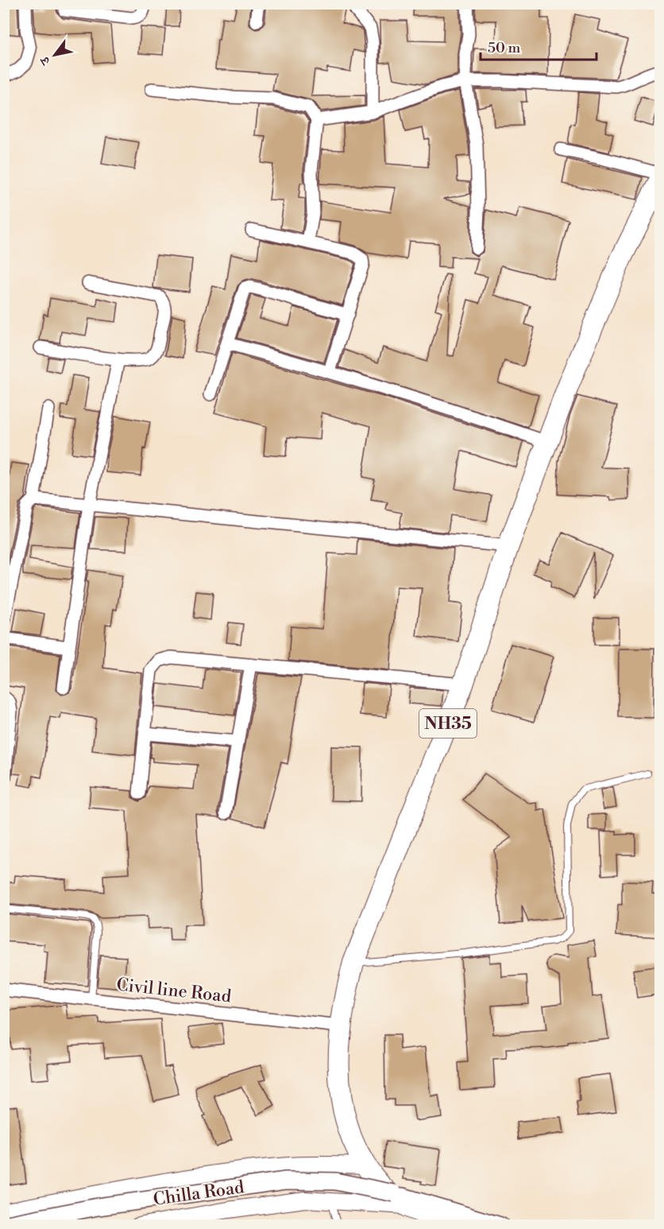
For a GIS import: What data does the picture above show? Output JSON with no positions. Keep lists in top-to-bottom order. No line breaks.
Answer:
{"streets":{"highway":["NH35"],"main road":["Chilla Road"],"street":["Civil line Road"]},"crossings":[["NH35","Civil line Road"],["NH35","Chilla Road"]],"scale_bar":"50 m","north":"bottom left"}
